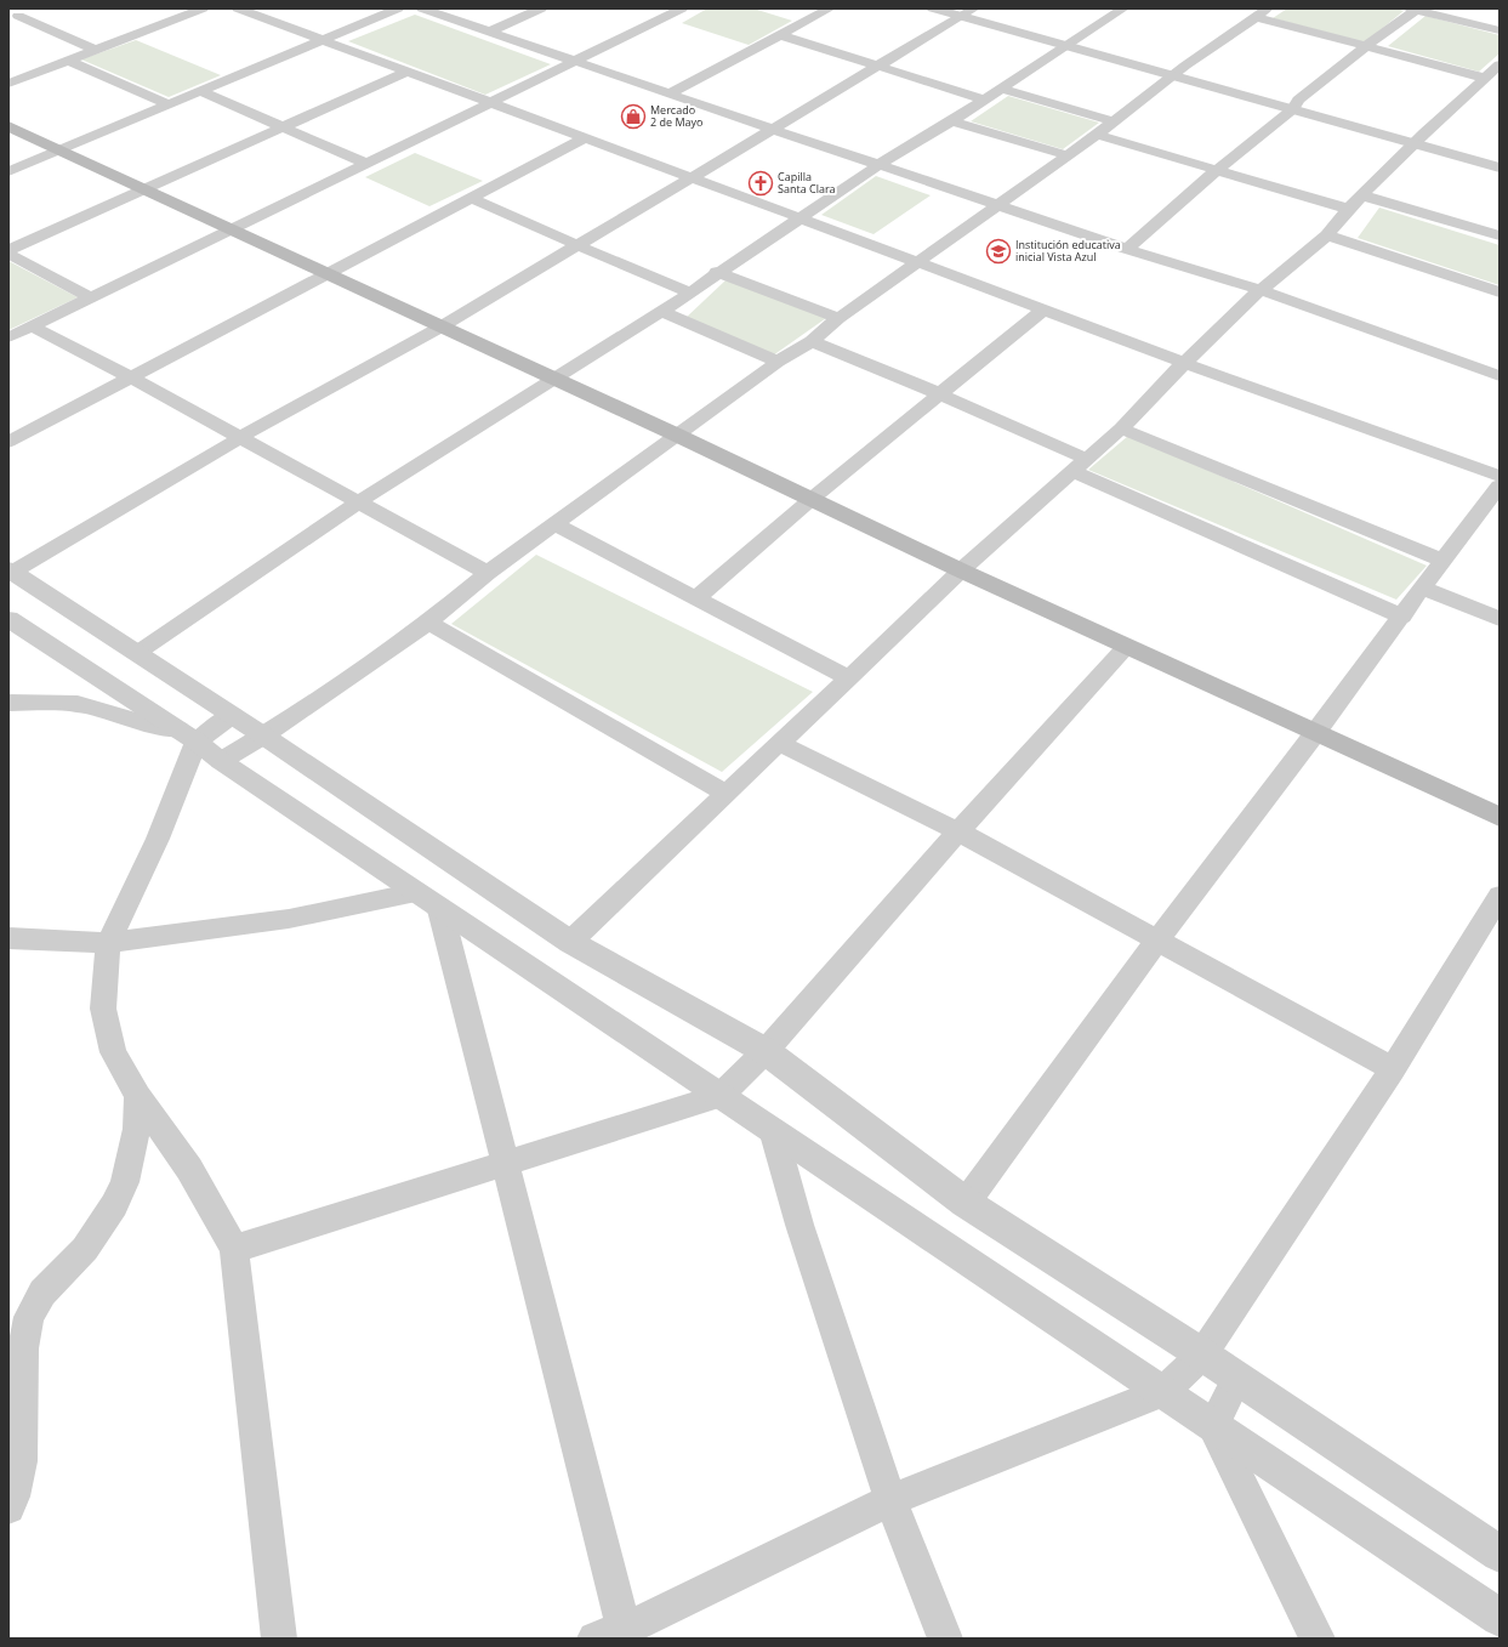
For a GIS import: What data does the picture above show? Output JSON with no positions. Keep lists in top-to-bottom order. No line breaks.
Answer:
{"places":{"shop":["Mercado 2 de Mayo"],"church":["Capilla Santa Clara"],"school or university":["Institución educativa inicial Vista Azul"]}}
